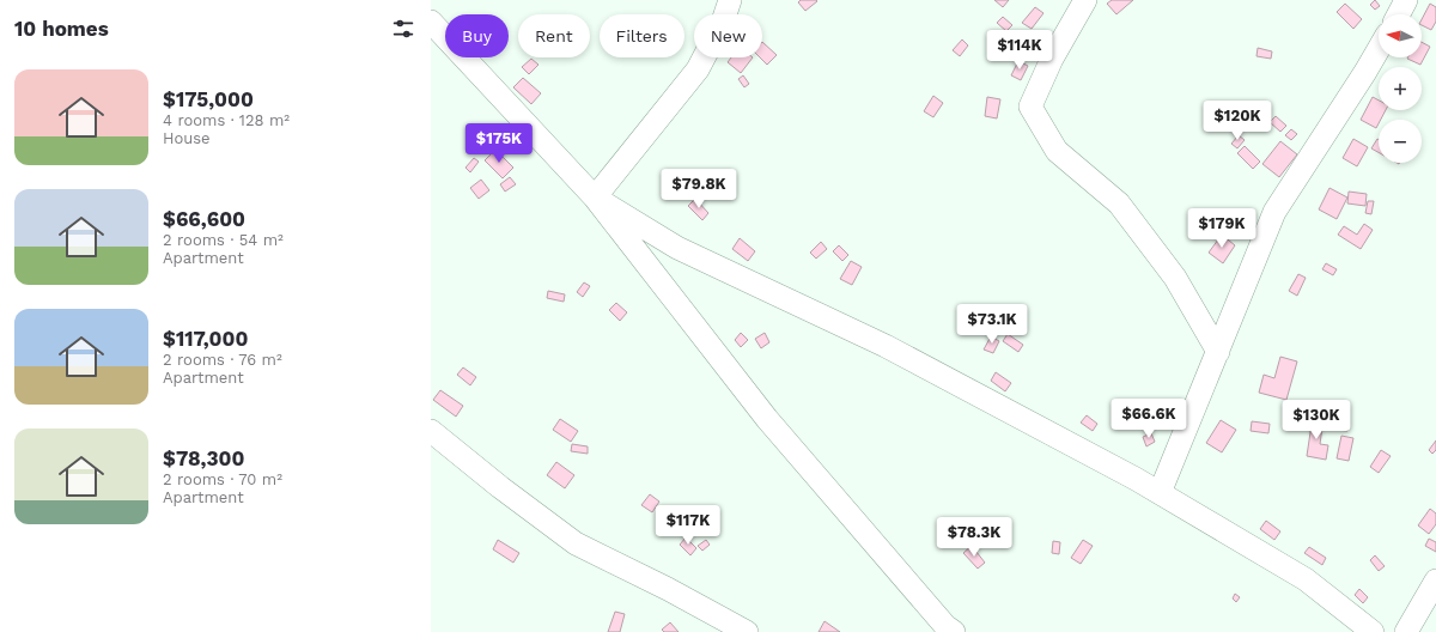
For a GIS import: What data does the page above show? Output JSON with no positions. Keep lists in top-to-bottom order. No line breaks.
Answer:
{"north":"left","page":{"heading":"10 homes","map_buttons":["+","−"],"chip":["Buy","Rent","Filters","New"],"price":["$114K","$120K","$175K","$79.8K","$179K","$73.1K","$66.6K","$130K","$117K","$78.3K"],"list":[{"name":"$175,000","note":"4 rooms · 128 m² · House"},{"name":"$66,600","note":"2 rooms · 54 m² · Apartment"},{"name":"$117,000","note":"2 rooms · 76 m² · Apartment"},{"name":"$78,300","note":"2 rooms · 70 m² · Apartment"}]}}
